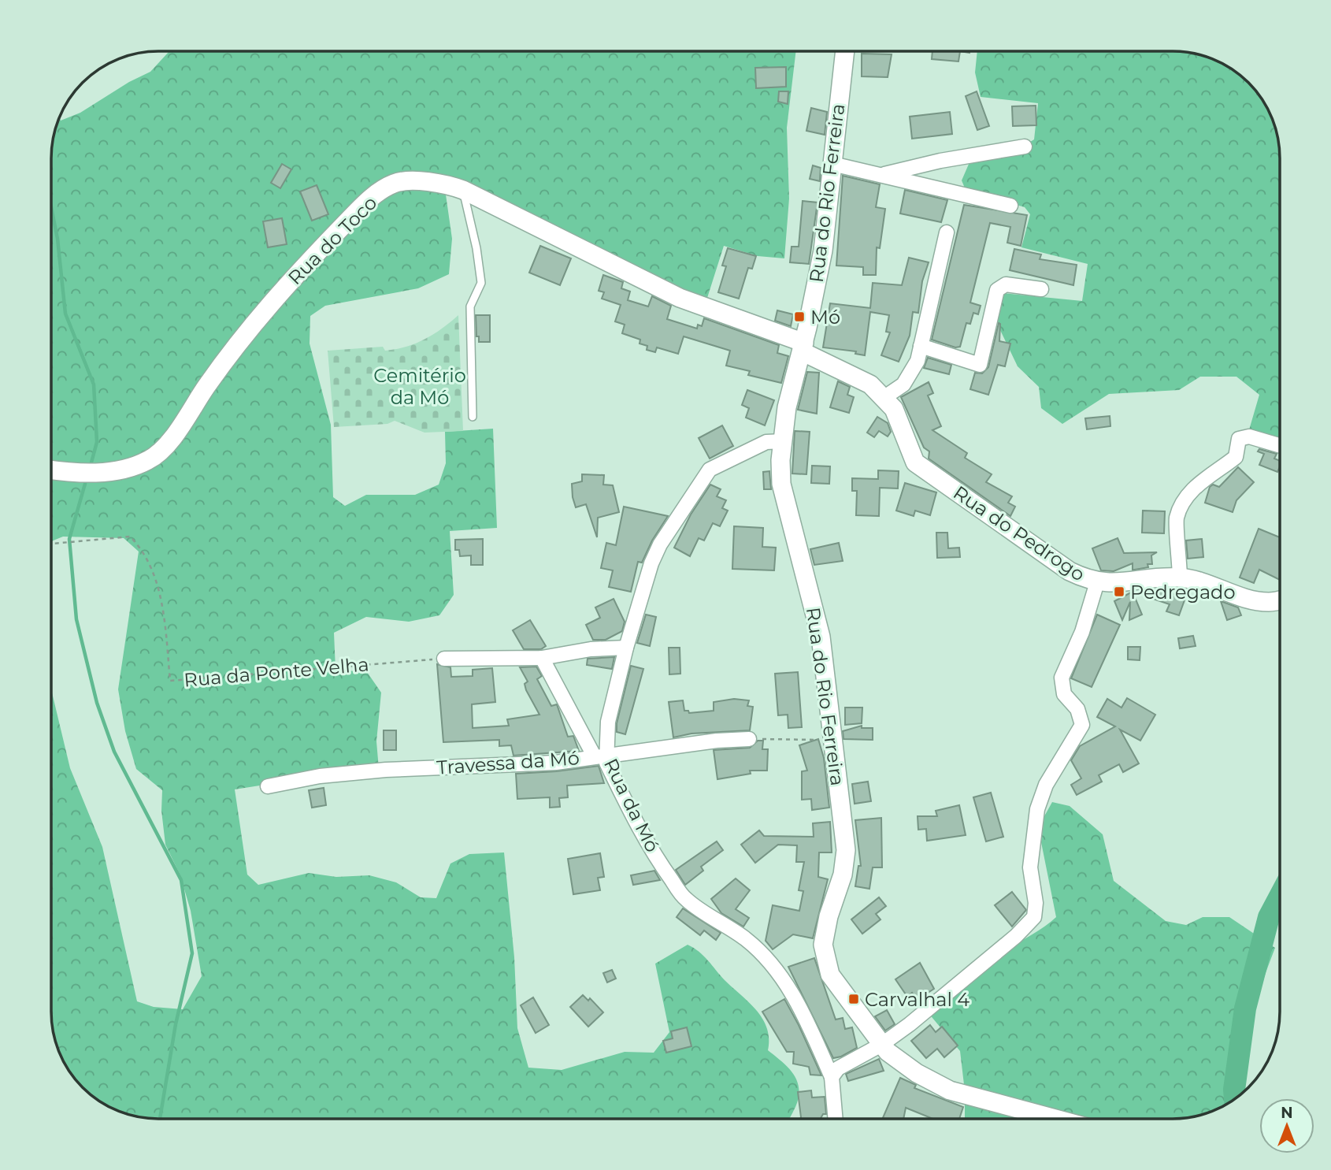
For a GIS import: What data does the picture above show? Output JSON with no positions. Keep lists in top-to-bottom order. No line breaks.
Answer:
{"streets":{"street":["Rua do Rio Ferreira","Rua do Toco","Rua do Pedrogo","Travessa da Mó","Rua da Mó"],"path":["Rua da Ponte Velha"]},"crossings":[["Rua do Rio Ferreira","Rua do Toco"],["Rua do Rio Ferreira","Rua do Pedrogo"],["Rua do Rio Ferreira","Rua da Mó"],["Rua do Toco","Rua do Pedrogo"],["Travessa da Mó","Rua da Mó"]],"parks":["Cemitério da Mó"],"places":{"transit":["Mó","Pedregado","Carvalhal 4"]},"north":"top"}
